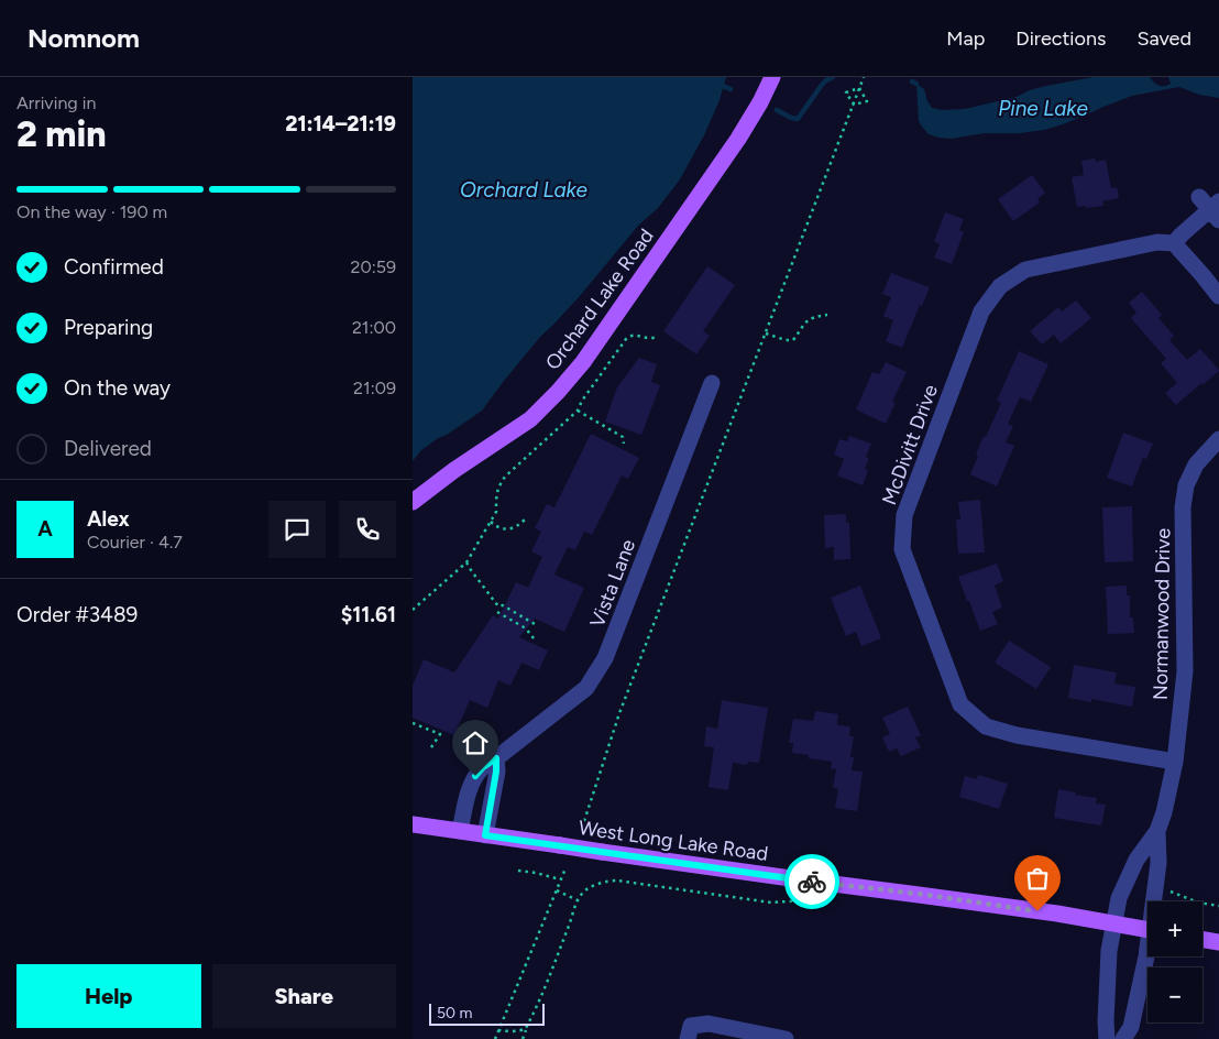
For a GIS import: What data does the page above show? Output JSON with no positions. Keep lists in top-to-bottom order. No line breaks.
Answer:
{"streets":{"main road":["Orchard Lake Road","West Long Lake Road"],"street":["McDivitt Drive","Vista Lane","Normanwood Drive"]},"crossings":[["McDivitt Drive","Normanwood Drive"],["Vista Lane","West Long Lake Road"],["Normanwood Drive","West Long Lake Road"]],"water":["Pine Lake","Orchard Lake"],"scale_bar":"50 m","page":{"header":"Nomnom","nav":["Map","Directions","Saved"],"heading":["2 min","Arriving in","21:14–21:19"],"panel":["Alex","Courier · 4.7","Order #3489","$11.61"],"bar":"On the way · 190 m","list":[["Confirmed","20:59"],["Preparing","21:00"],["On the way","21:09"],"Delivered"],"round":"A","map_buttons":["+","−"],"buttons":["Help","Share"],"scale":"50 m"}}
